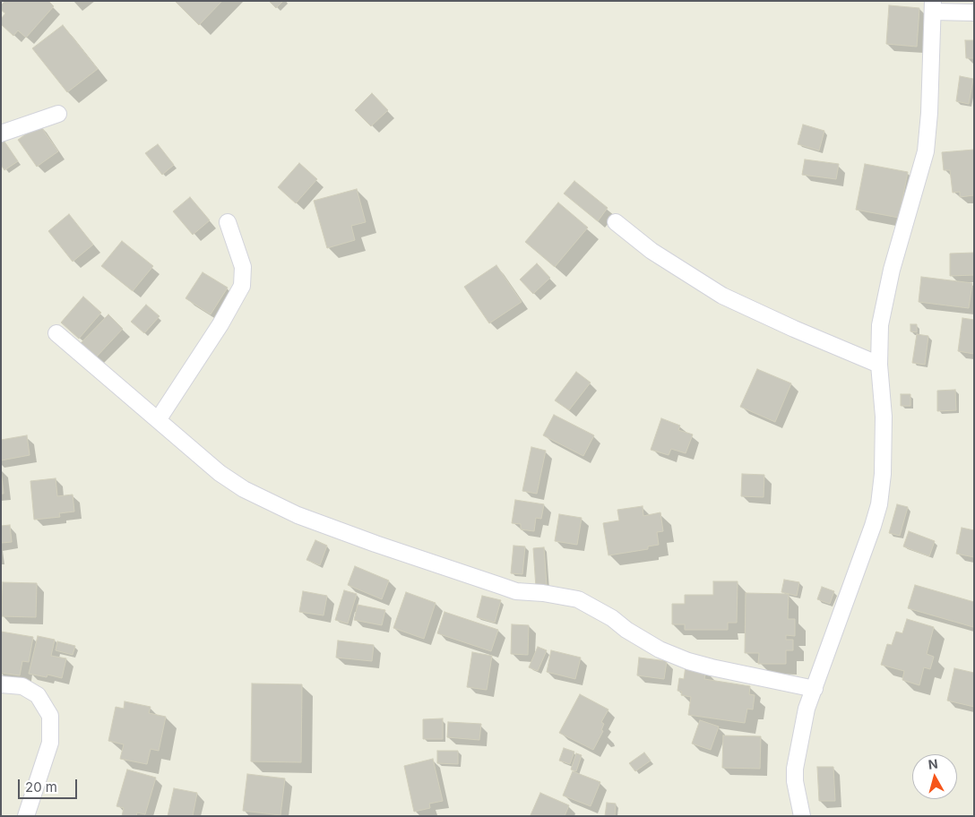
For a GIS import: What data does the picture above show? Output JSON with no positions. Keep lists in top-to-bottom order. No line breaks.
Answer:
{"scale_bar":"20 m","north":"top"}
